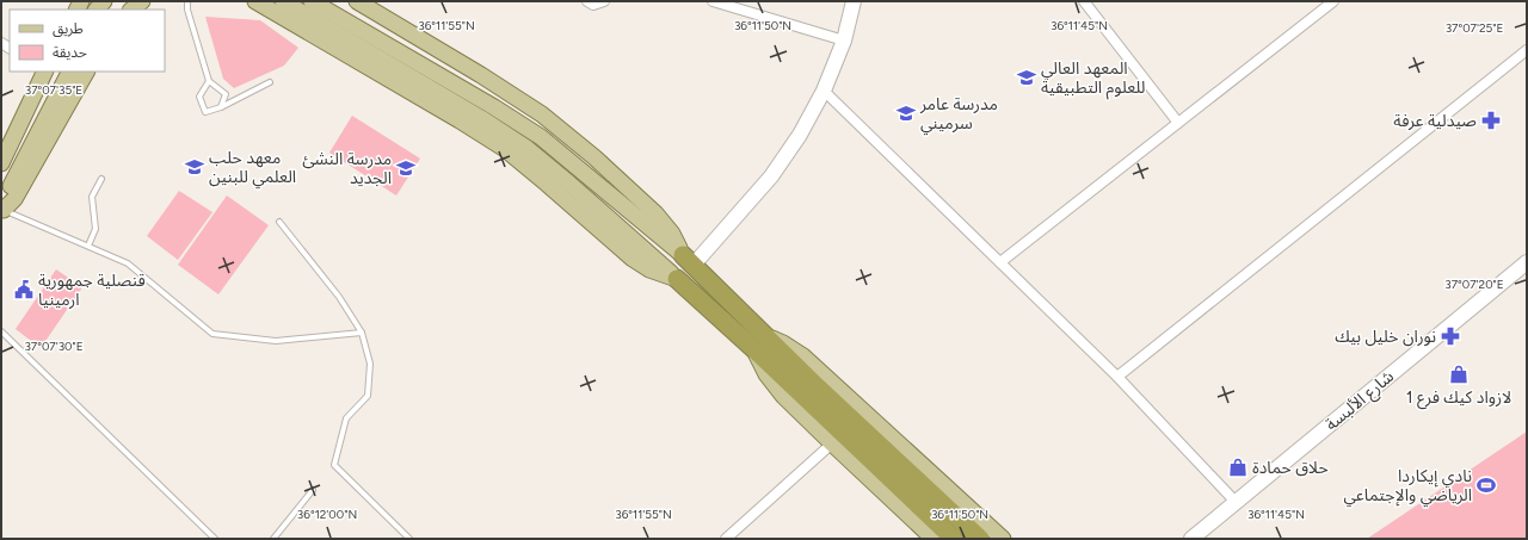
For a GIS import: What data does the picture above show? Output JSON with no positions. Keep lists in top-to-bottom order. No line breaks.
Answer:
{"streets":{"main road":["شارع الألبسة"]},"places":{"school or university":["المعهد العالي للعلوم التطبيقية","مدرسة عامر سرميني","معهد حلب العلمي للبنين","مدرسة النشئ الجديد"],"pharmacy":["صيدلية عرفة","نوران خليل بيك"],"public building":["قنصلية جمهورية ارمينيا"],"shop":["لازواد كيك فرع 1","حلاق حمادة"],"sports":["نادي إيكاردا الرياضي والإجتماعي"]},"legend":["طريق","حديقة"],"coordinates":["36°11'55\"N","36°11'50\"N","36°11'45\"N","37°07'25\"E","37°07'35\"E","37°07'20\"E","37°07'30\"E","36°12'00\"N"]}
